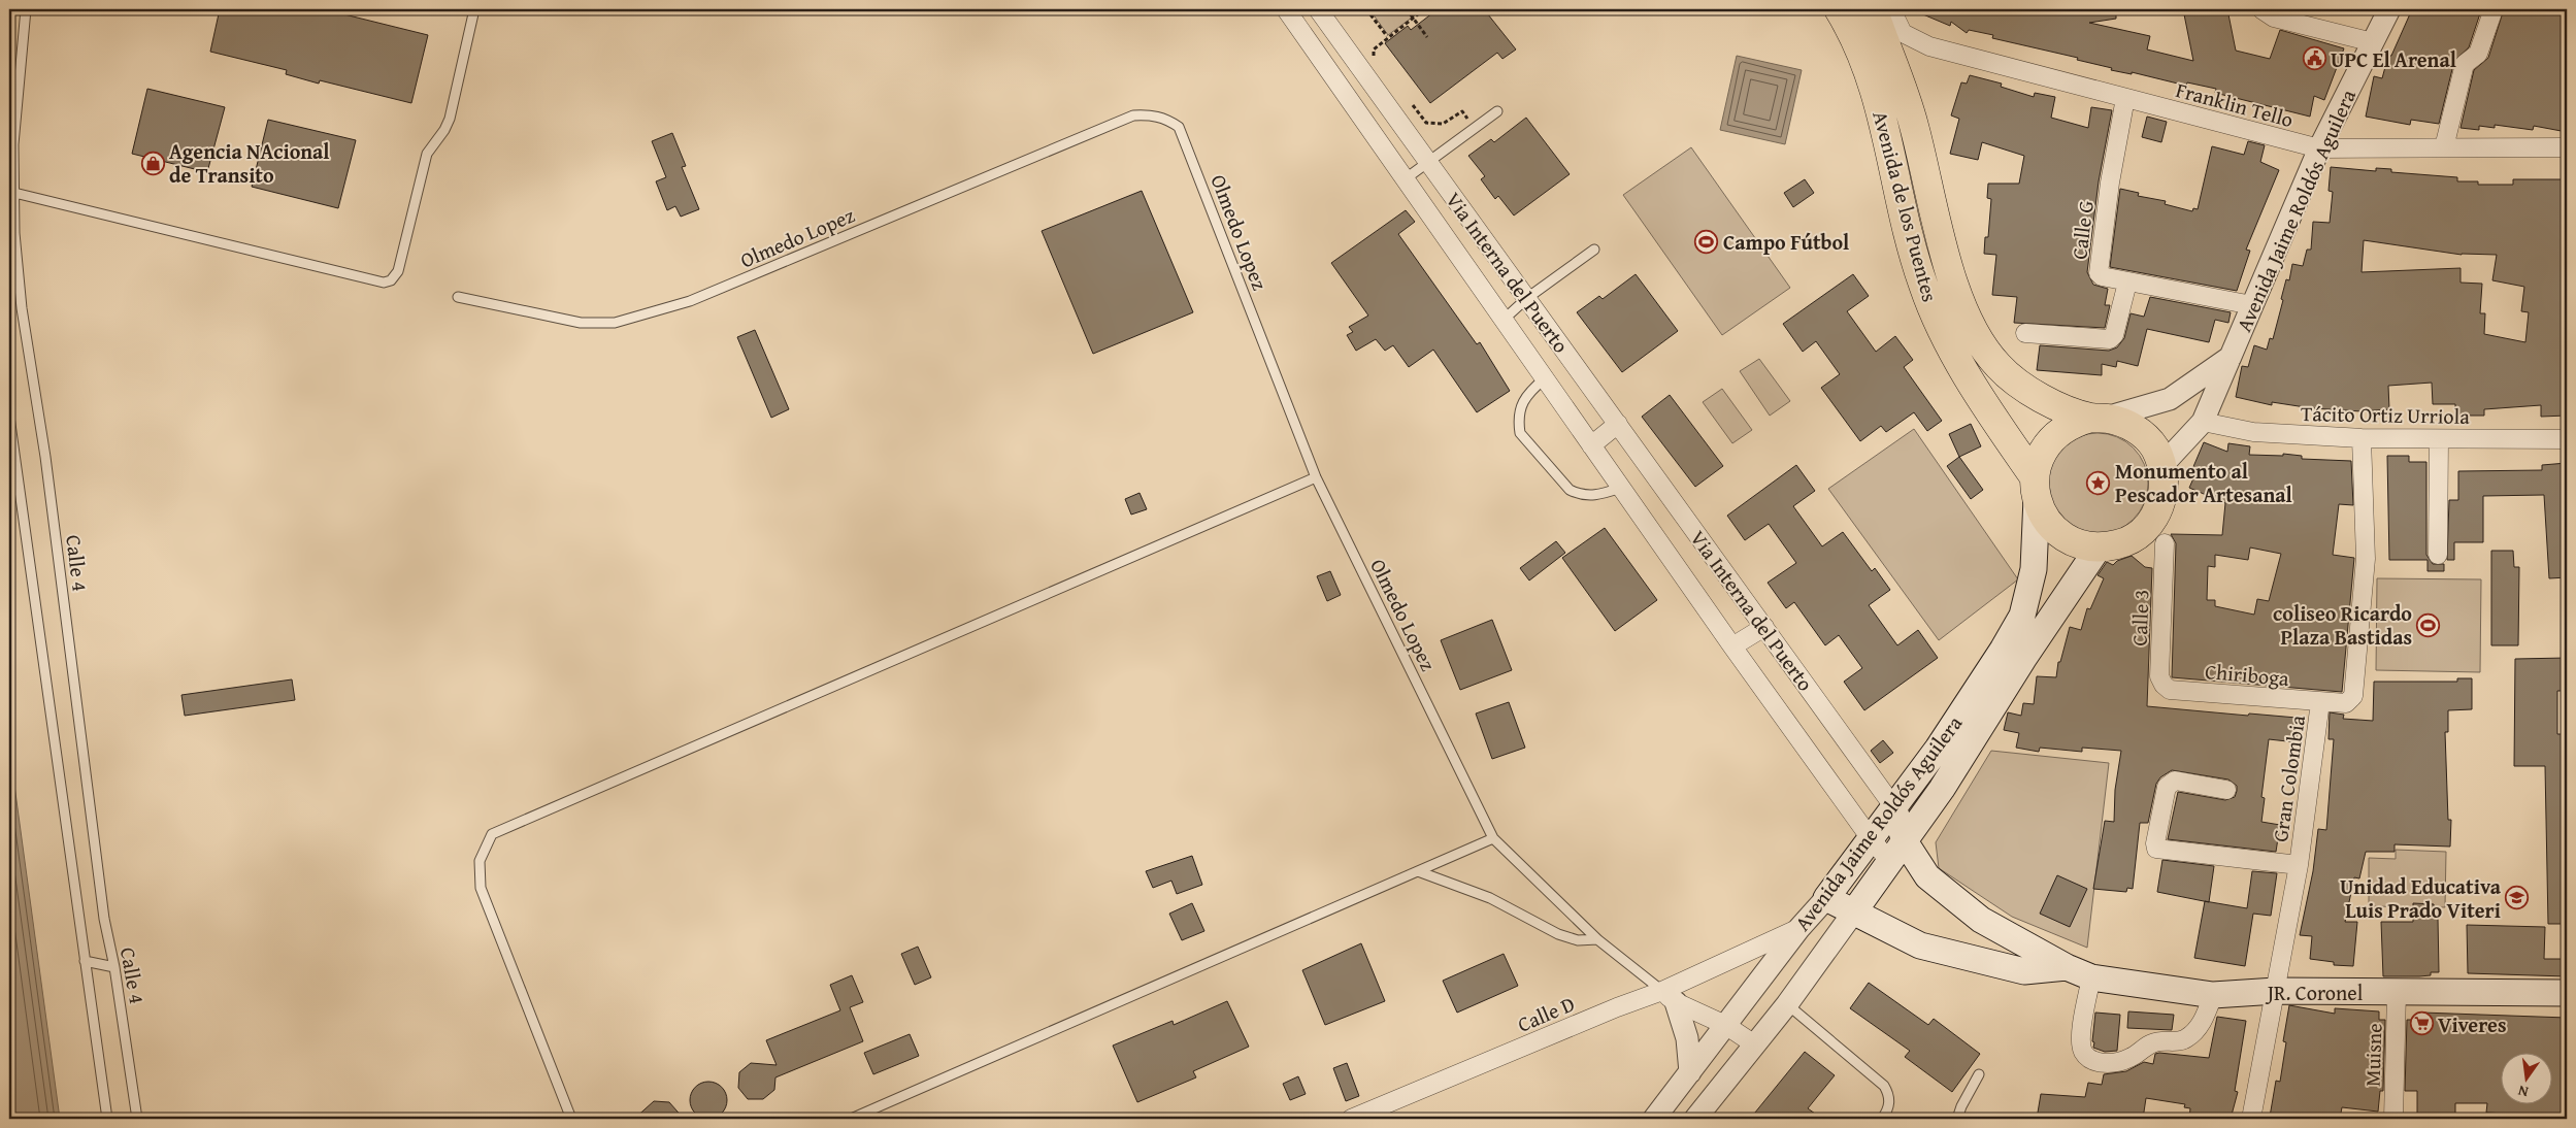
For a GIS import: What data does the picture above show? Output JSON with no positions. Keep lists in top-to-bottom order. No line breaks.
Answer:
{"streets":{"main road":["Avenida de los Puentes","Avenida Jaime Roldós Aguilera","Via Interna del Puerto","JR. Coronel"],"street":["Franklin Tello","Calle G","Tácito Ortiz Urriola","Calle 3","Chiriboga","Gran Colombia","Calle D","Muisne"],"lane":["Olmedo Lopez","Calle 4"]},"crossings":[["Franklin Tello","Avenida Jaime Roldós Aguilera"],["Franklin Tello","Calle G"],["Avenida de los Puentes","Avenida Jaime Roldós Aguilera"],["Avenida Jaime Roldós Aguilera","Calle G"],["Avenida Jaime Roldós Aguilera","Via Interna del Puerto"],["Avenida Jaime Roldós Aguilera","Tácito Ortiz Urriola"],["Avenida Jaime Roldós Aguilera","Calle D"],["Olmedo Lopez","Calle D"],["Via Interna del Puerto","JR. Coronel"],["Tácito Ortiz Urriola","Gran Colombia"],["Calle 3","Chiriboga"],["Chiriboga","Gran Colombia"],["Gran Colombia","JR. Coronel"],["JR. Coronel","Muisne"]],"places":{"public building":["UPC El Arenal"],"shop":["Agencia NAcional de Transito"],"sports":["Campo Fútbol","coliseo Ricardo Plaza Bastidas"],"place":["Monumento al Pescador Artesanal"],"school or university":["Unidad Educativa Luis Prado Viteri"],"supermarket":["Viveres"]},"north":"bottom"}
